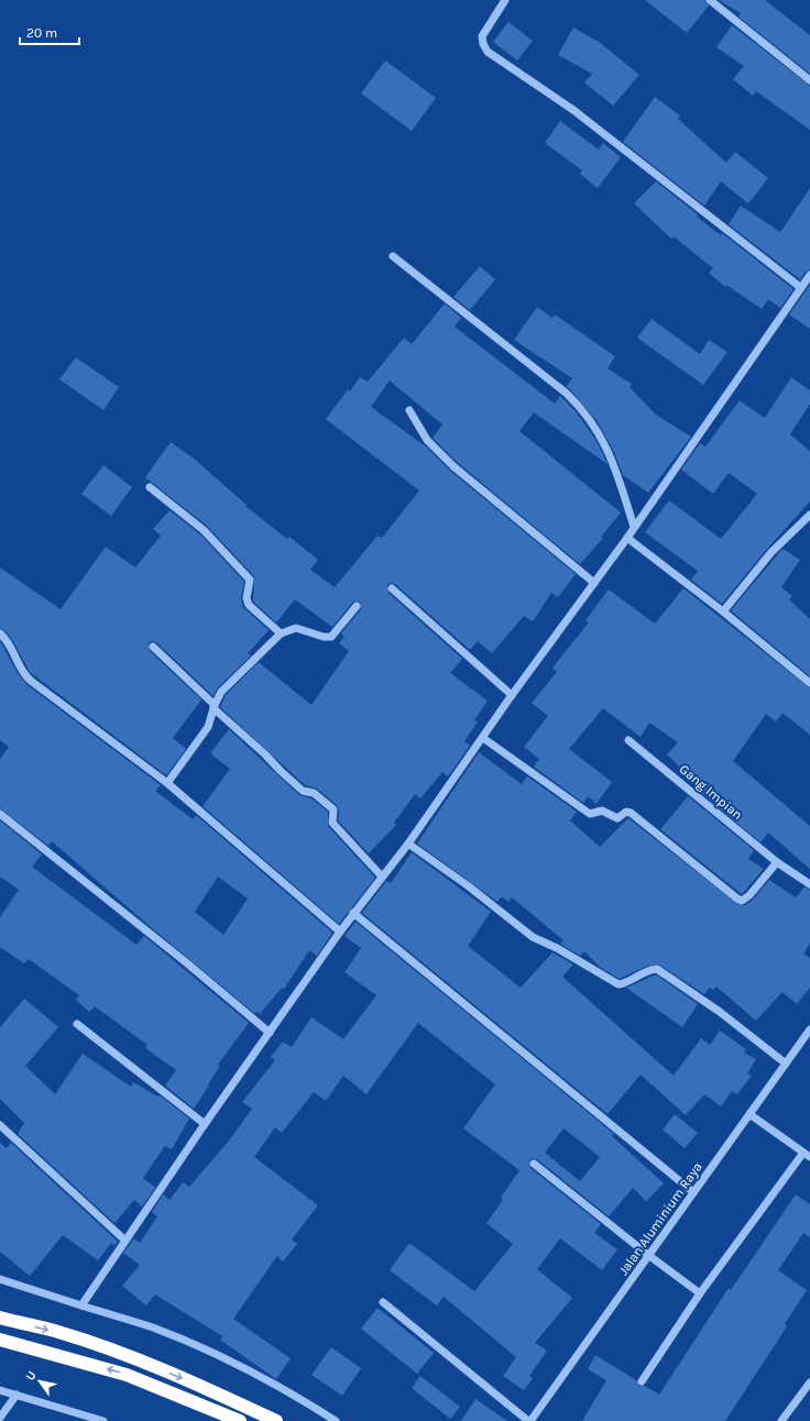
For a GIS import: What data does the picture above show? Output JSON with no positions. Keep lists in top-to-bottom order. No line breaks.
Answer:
{"streets":{"street":["Gang Impian","Jalan Aluminium Raya"]},"scale_bar":"20 m","north":"top left"}
